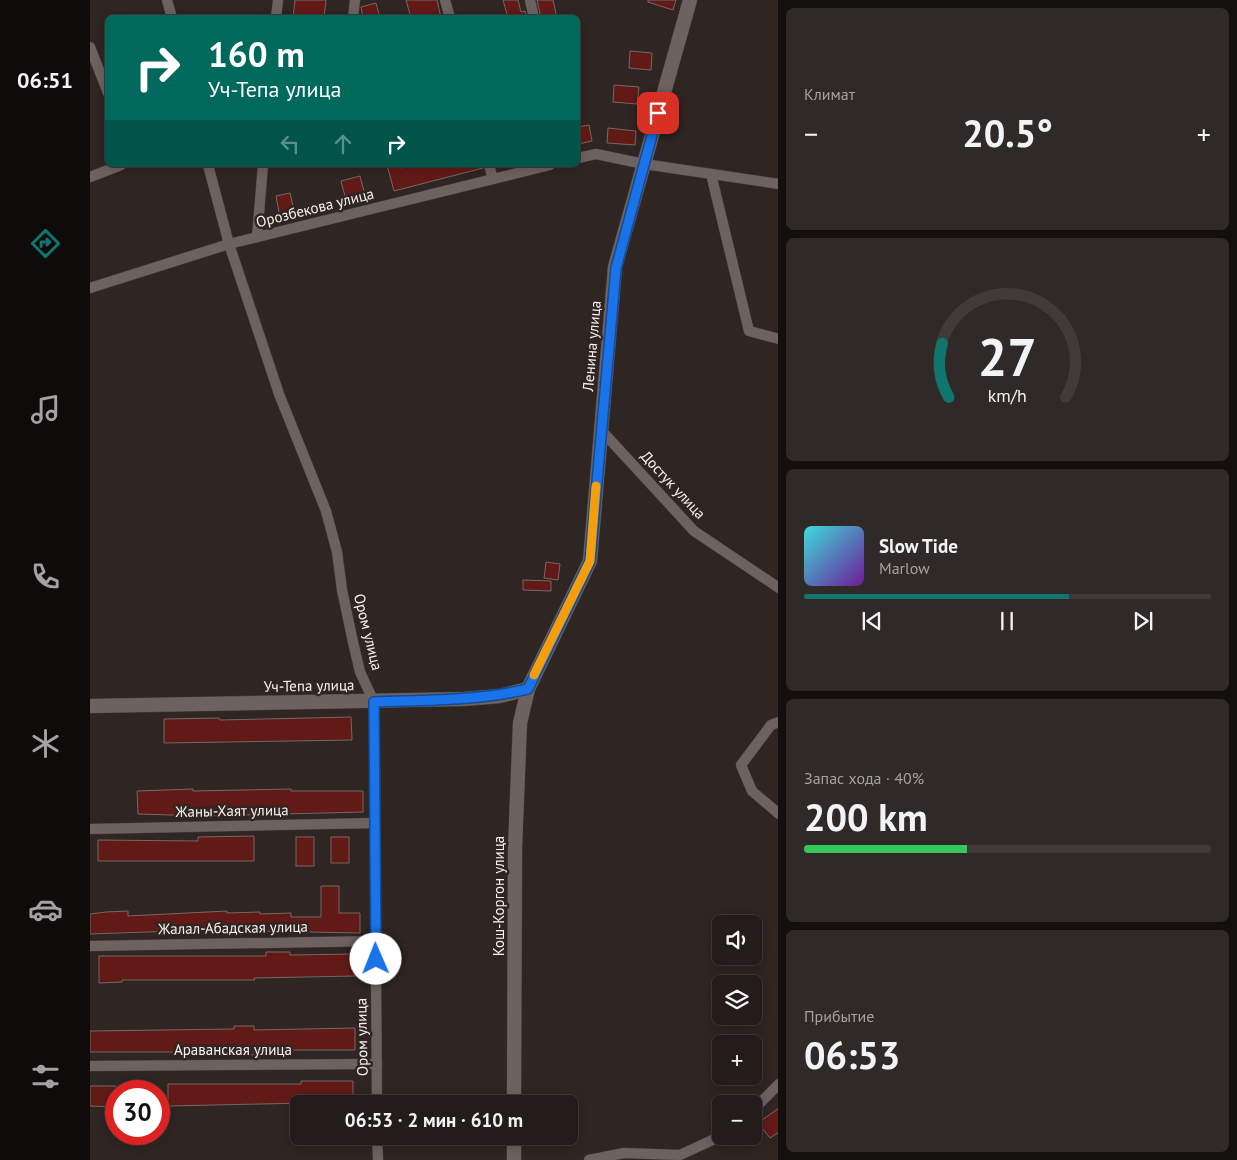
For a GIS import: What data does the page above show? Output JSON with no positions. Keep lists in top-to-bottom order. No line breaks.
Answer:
{"streets":{"street":["Орозбекова улица","Ленина улица","Достук улица","Ором улица","Уч-Тепа улица","Жаны-Хаят улица","Кош-Коргон улица","Жалал-Абадская улица","Араванская улица"]},"crossings":[["Орозбекова улица","Ором улица"],["Ленина улица","Достук улица"],["Ленина улица","Уч-Тепа улица"],["Ленина улица","Кош-Коргон улица"],["Ором улица","Уч-Тепа улица"],["Ором улица","Жаны-Хаят улица"],["Ором улица","Жалал-Абадская улица"],["Ором улица","Араванская улица"],["Уч-Тепа улица","Кош-Коргон улица"]],"page":{"tabs":"06:51","tile":["Климат",["Запас хода · 40%","200 km"],["Прибытие","06:53"]],"turn":["160 m","Уч-Тепа улица"],"heat":["−","20.5°","+"],"song":["Slow Tide","Marlow"],"map_buttons":["+","−"],"limit":"30","trip":"06:53 · 2 мин · 610 m","gauge":["27","km/h"]}}
